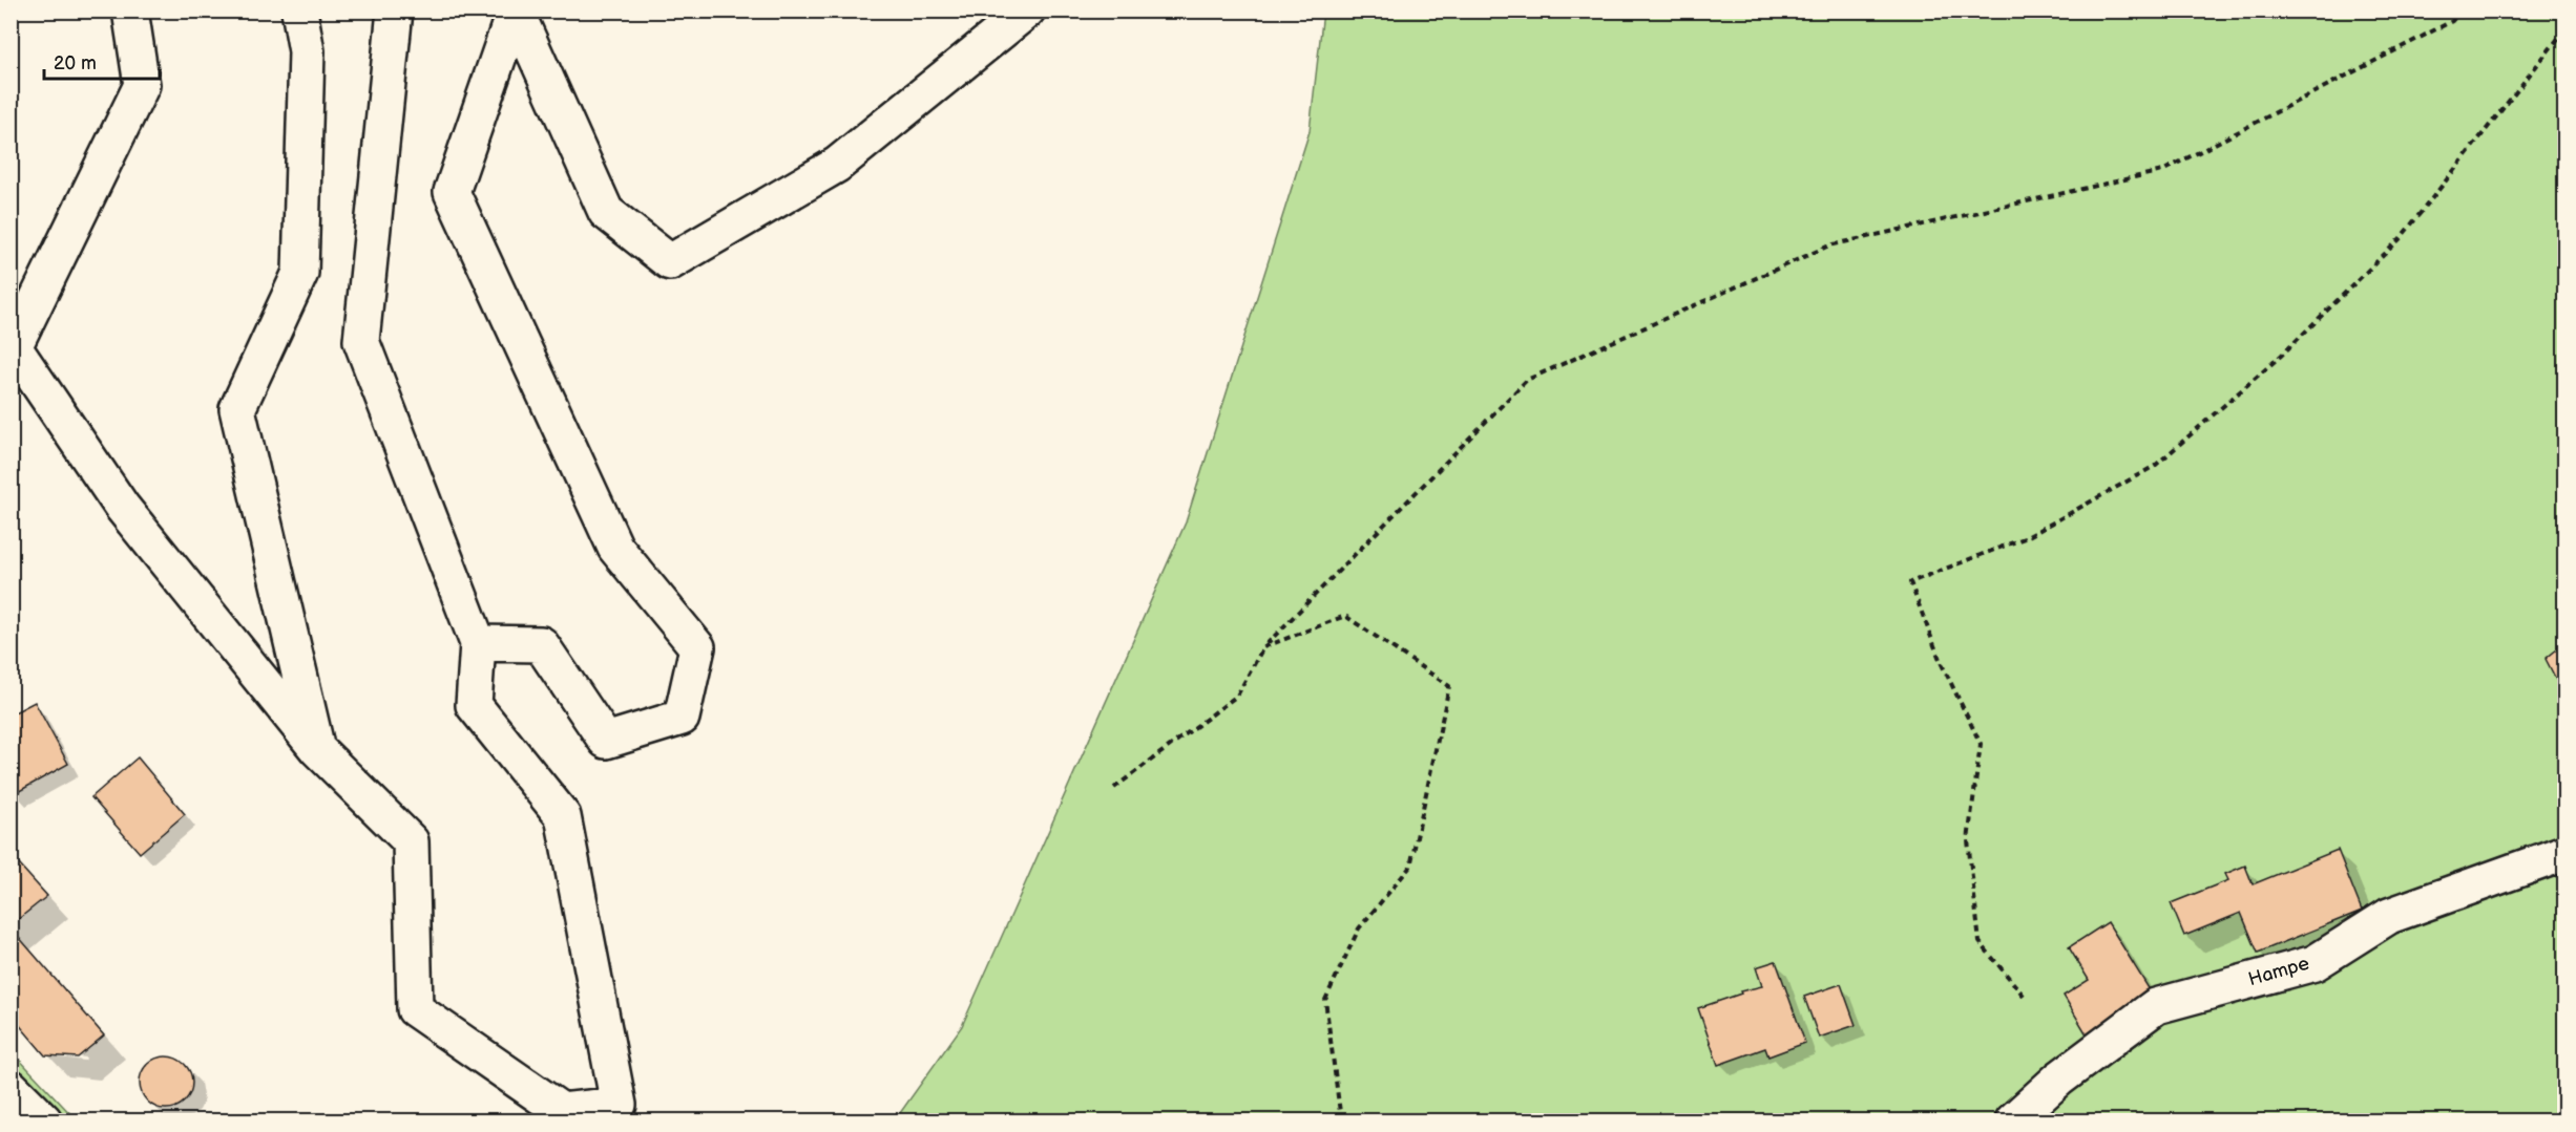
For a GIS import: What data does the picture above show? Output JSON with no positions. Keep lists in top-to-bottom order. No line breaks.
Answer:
{"streets":{"street":["Hampe"]},"scale_bar":"20 m"}
